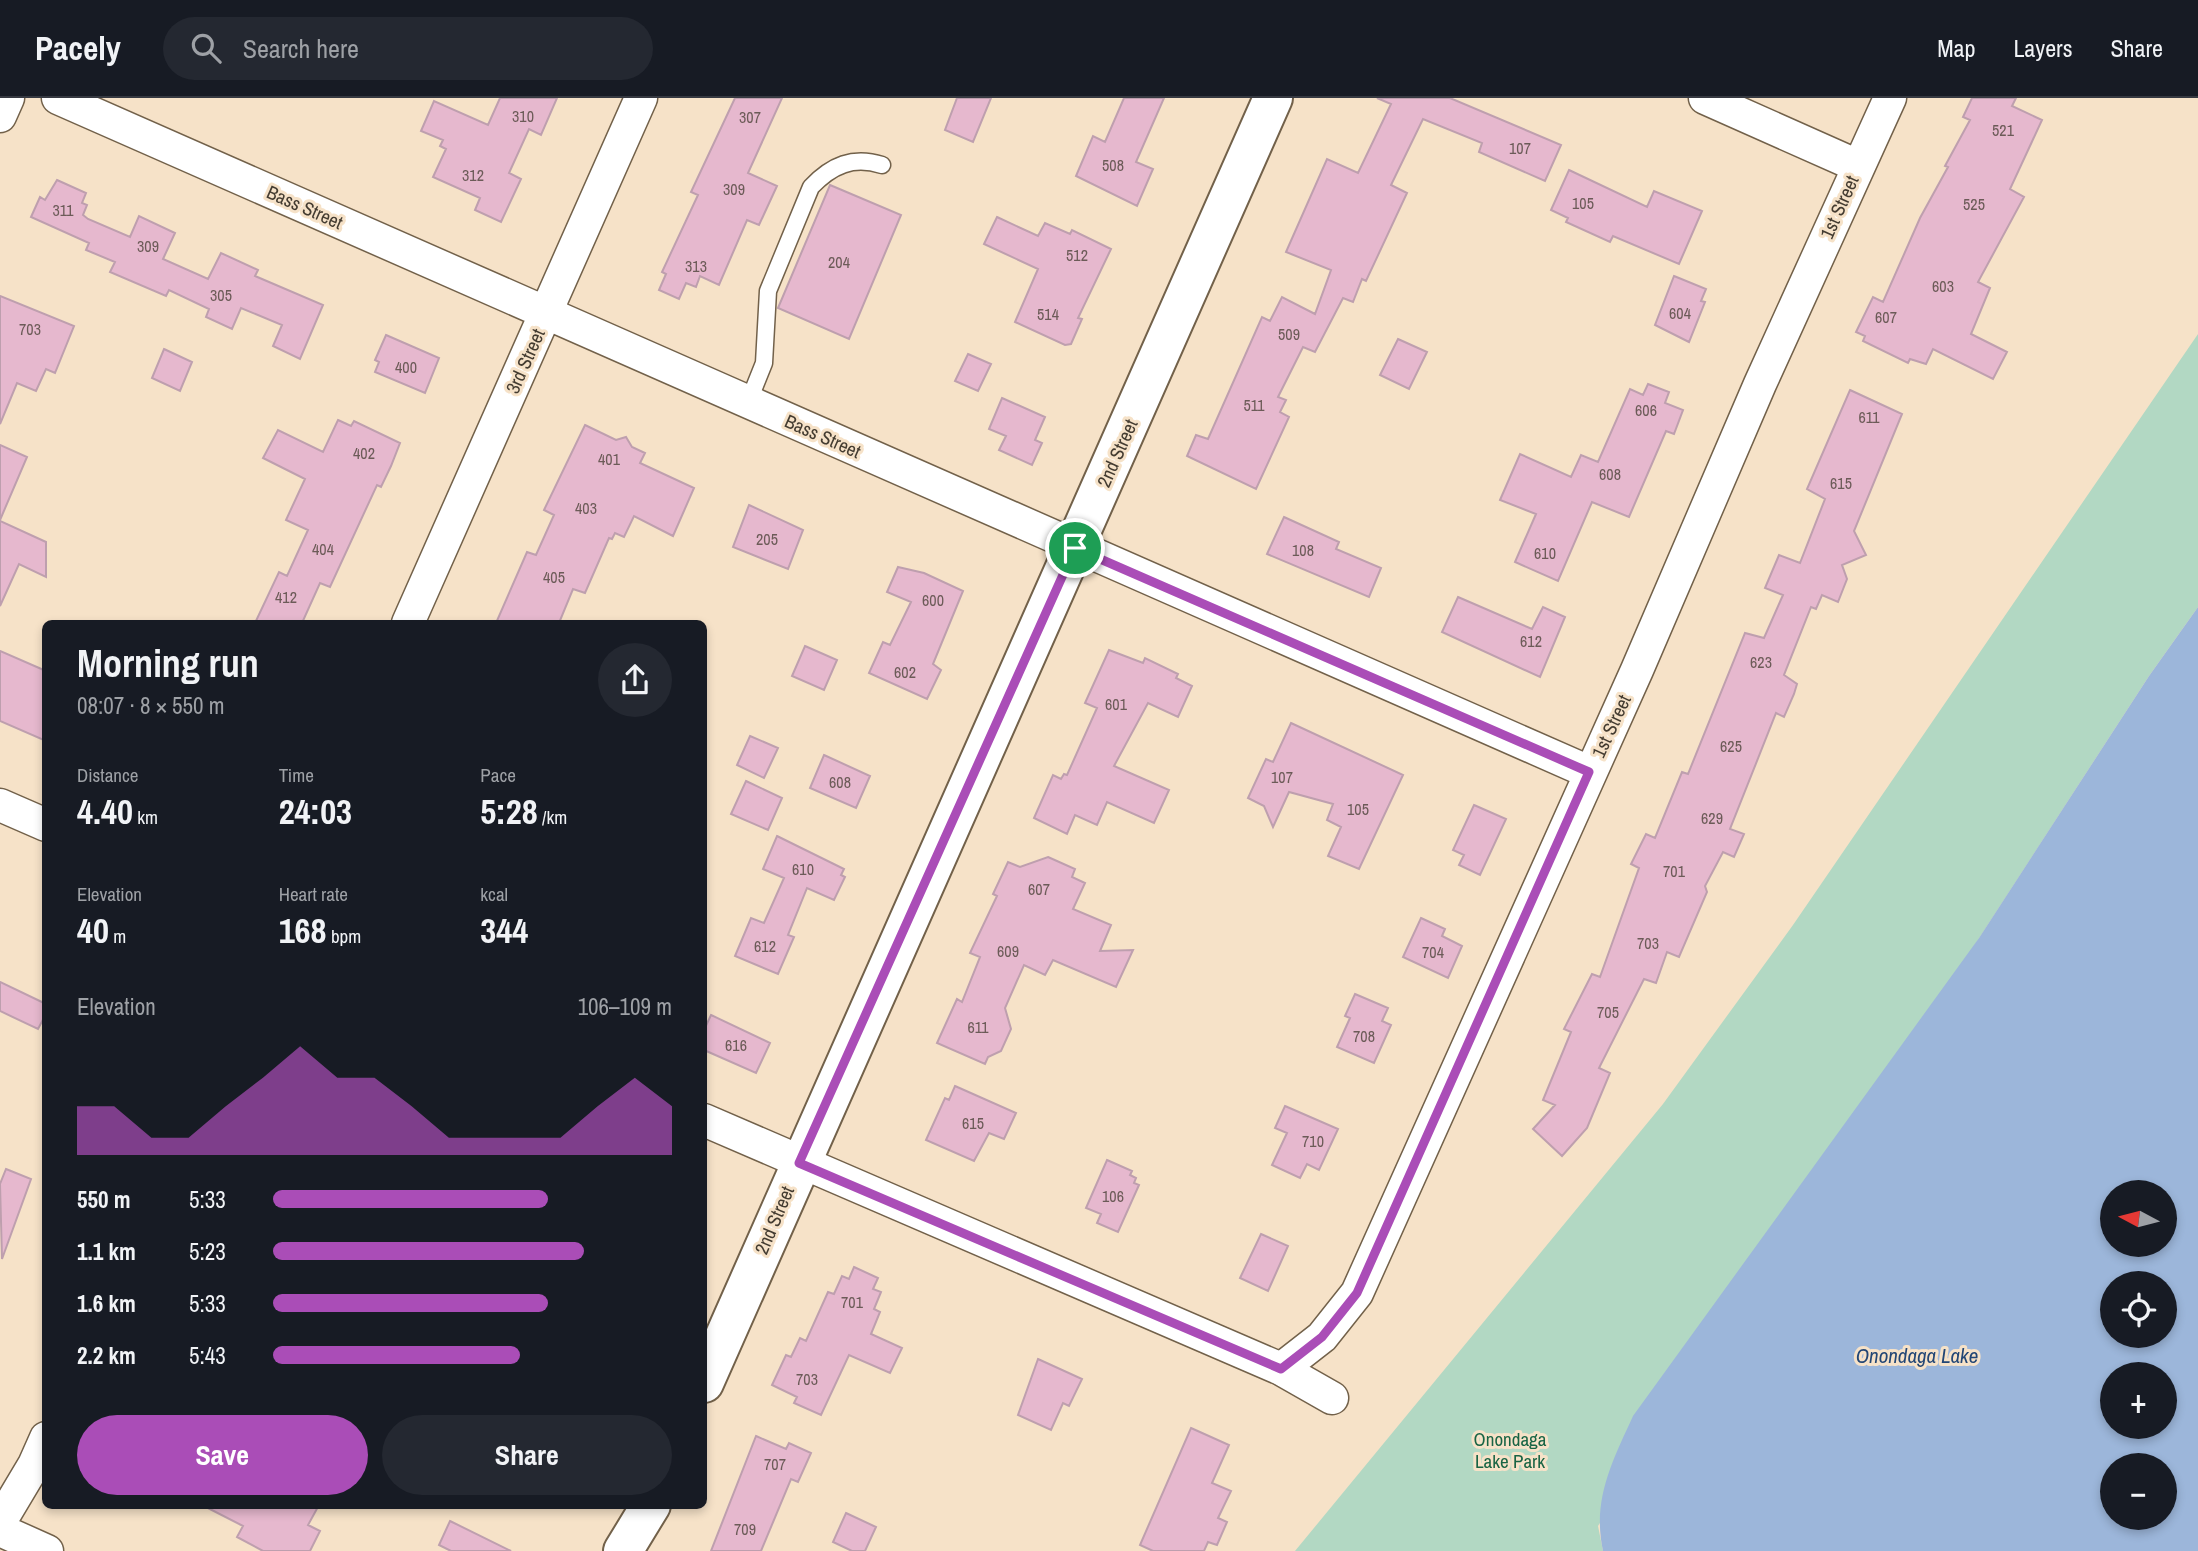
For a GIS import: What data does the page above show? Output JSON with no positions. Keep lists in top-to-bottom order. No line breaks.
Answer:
{"streets":{"main road":["2nd Street"],"street":["Bass Street","1st Street","3rd Street"]},"crossings":[["Bass Street","1st Street"],["Bass Street","3rd Street"],["Bass Street","2nd Street"]],"water":["Onondaga Lake"],"parks":["Onondaga Lake Park"],"house_numbers":["310","307","521","107","508","312","309","105","525","311","309","512","204","313","603","305","604","514","607","703","509","400","511","606","611","402","401","608","615","403","205","404","108","610","405","412","600","612","623","602","601","625","107","608","105","629","610","701","607","703","612","609","704","705","611","708","616","615","710","106","701","703","707","709"],"north":"left","page":{"header":"Pacely","search":"Search here","nav":["Map","Layers","Share"],"heading":["Morning run","08:07 · 8 × 550 m"],"stats":[["Distance","4.40 km"],["Time","24:03"],["Pace","5:28 /km"],["Elevation","40 m"],["Heart rate","168 bpm"],["kcal","344"]],"chart":["Elevation","106–109 m"],"list":[{"name":"550 m","note":"5:33"},{"name":"1.1 km","note":"5:23"},{"name":"1.6 km","note":"5:33"},{"name":"2.2 km","note":"5:43"}],"map_buttons":["+","−"],"buttons":["Save","Share"]}}
